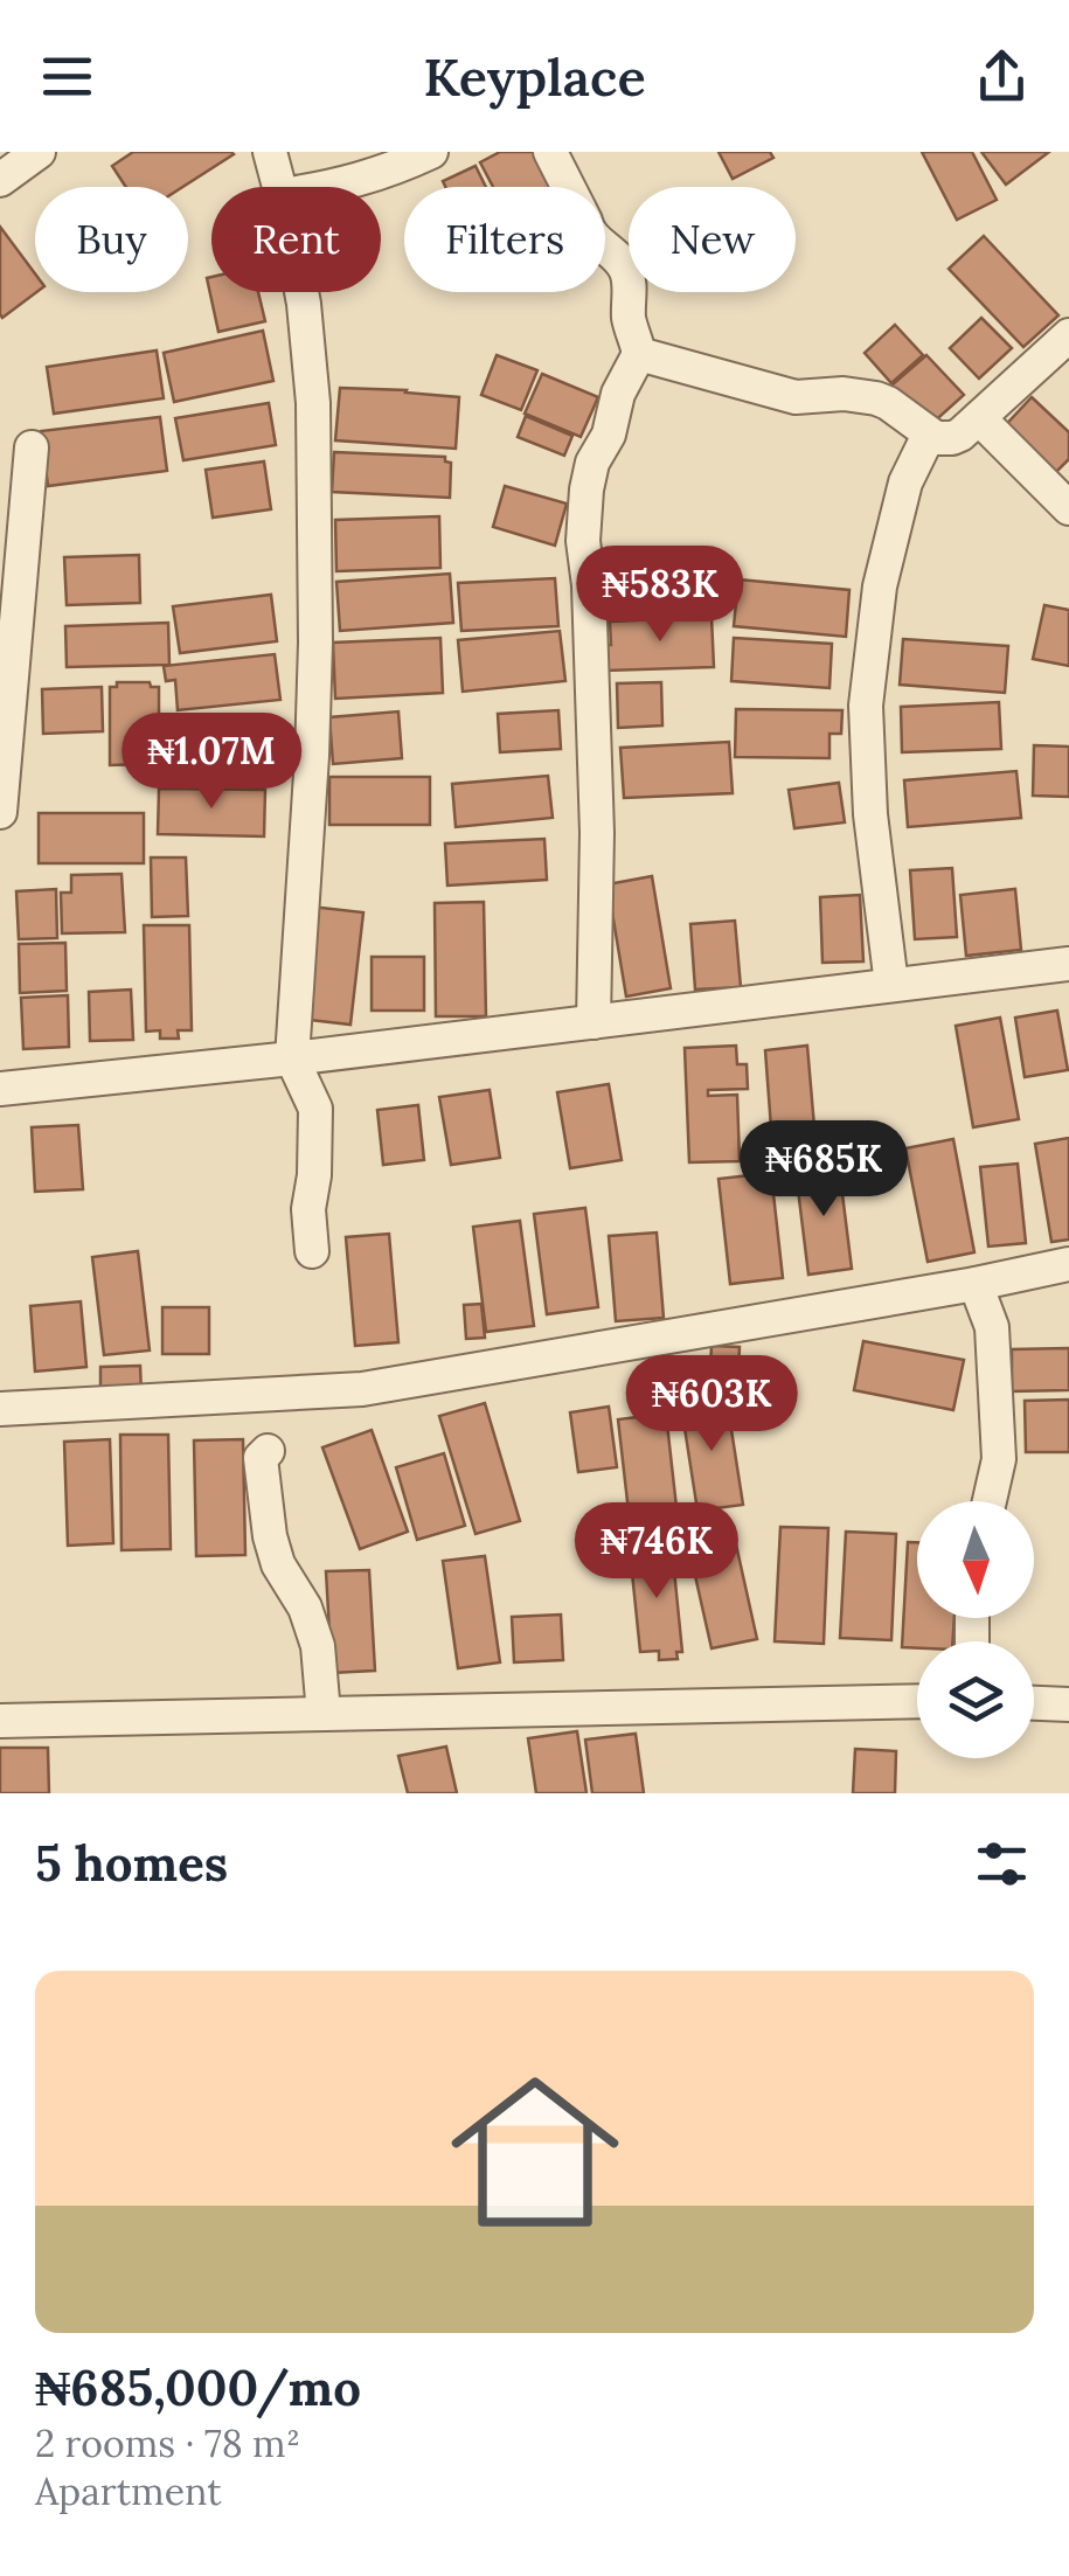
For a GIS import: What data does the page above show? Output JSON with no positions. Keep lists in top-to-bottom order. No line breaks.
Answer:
{"north":"bottom","page":{"header":"Keyplace","chip":["Buy","Rent","Filters","New"],"price":["₦583K","₦1.07M","₦685K","₦603K","₦746K"],"heading":"5 homes","list":[{"name":"₦685,000/mo","note":"2 rooms · 78 m² · Apartment"}]}}
